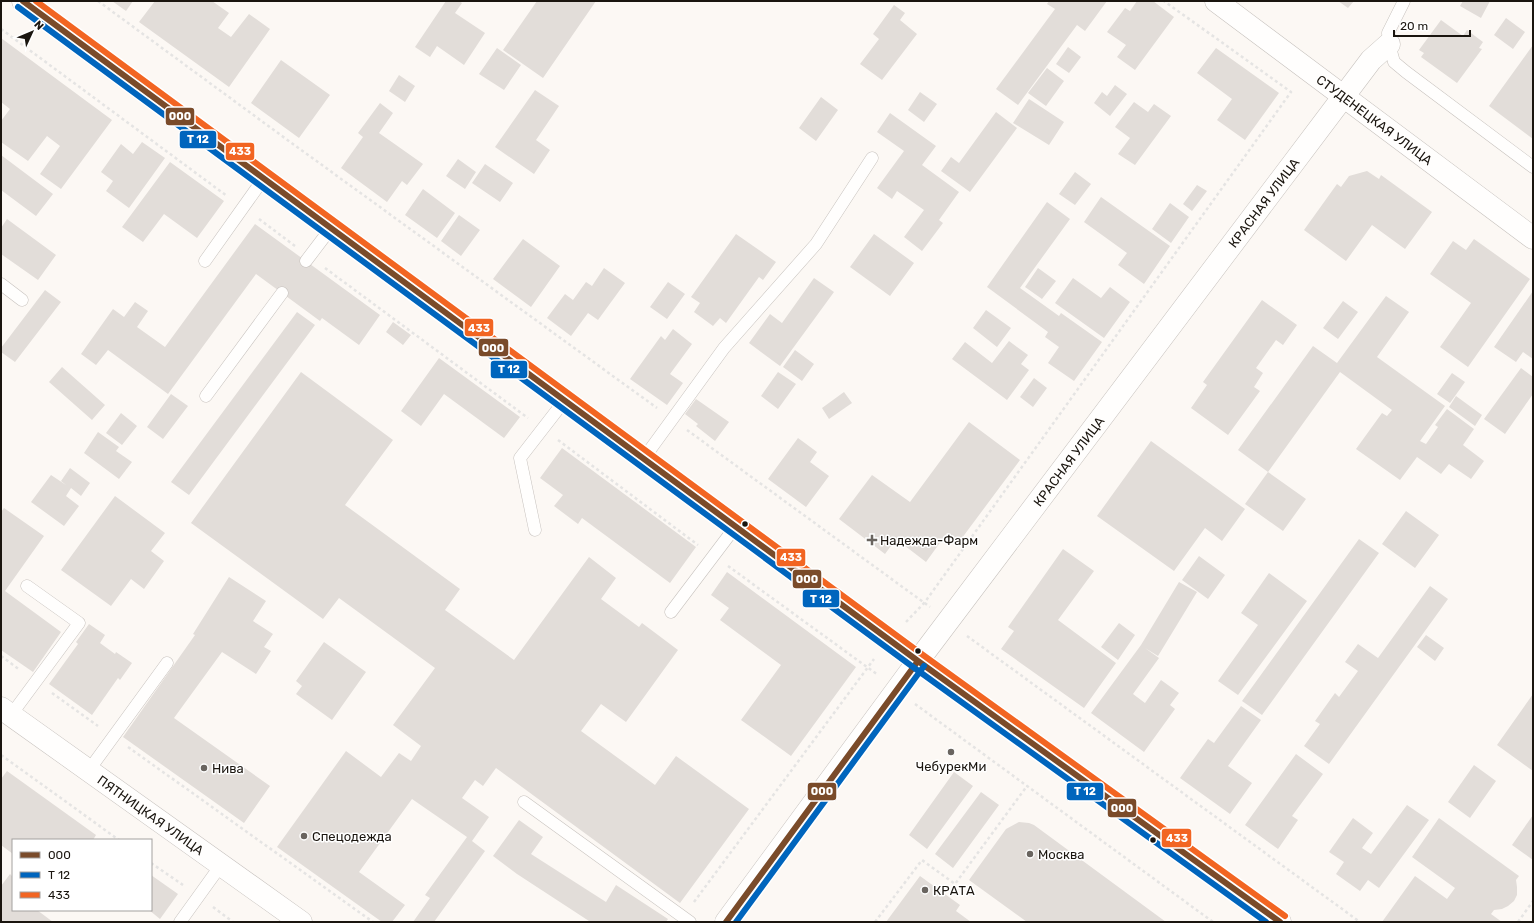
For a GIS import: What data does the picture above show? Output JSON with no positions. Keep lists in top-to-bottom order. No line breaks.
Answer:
{"streets":{"street":["СТУДЕНЕЦКАЯ УЛИЦА","КРАСНАЯ УЛИЦА","ПЯТНИЦКАЯ УЛИЦА"]},"crossings":[["СТУДЕНЕЦКАЯ УЛИЦА","КРАСНАЯ УЛИЦА"]],"places":{"health":["Надежда-Фарм"],"other":["ЧебурекМи","Нива","Спецодежда","Москва","КРАТА"]},"lines":["transit line 000","transit line 433"],"legend":["000","Т 12","433"],"scale_bar":"20 m","north":"top right"}
